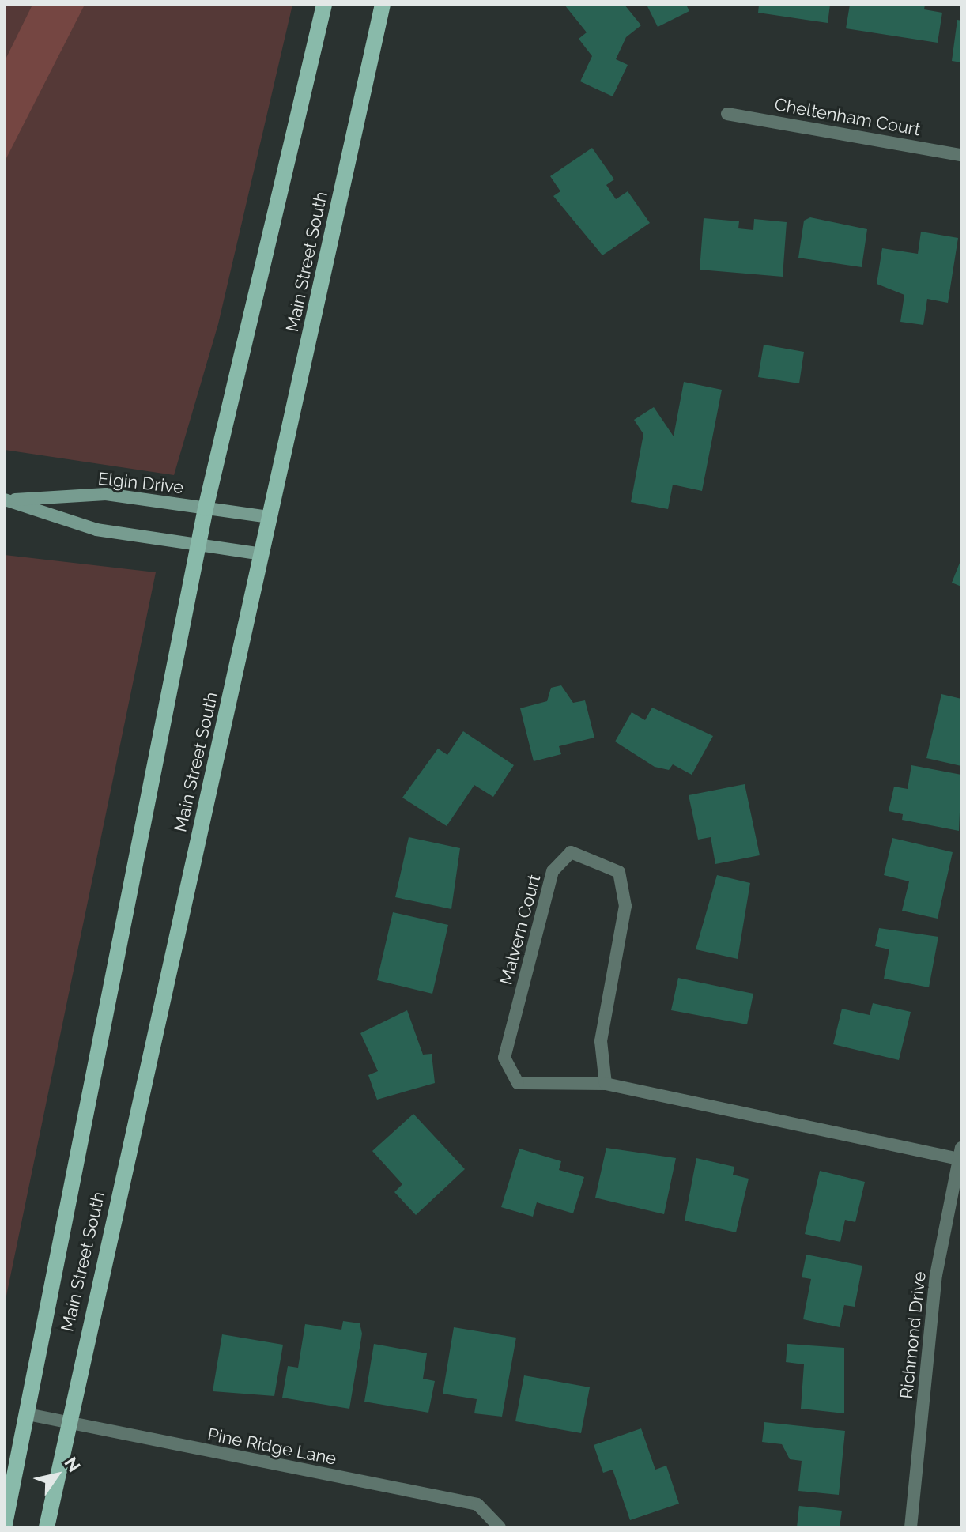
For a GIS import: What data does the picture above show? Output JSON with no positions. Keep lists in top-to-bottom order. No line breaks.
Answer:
{"streets":{"main road":["Main Street South"],"street":["Cheltenham Court","Elgin Drive","Malvern Court","Richmond Drive","Pine Ridge Lane"]},"crossings":[["Main Street South","Elgin Drive"],["Main Street South","Pine Ridge Lane"],["Malvern Court","Richmond Drive"]],"north":"top right"}
